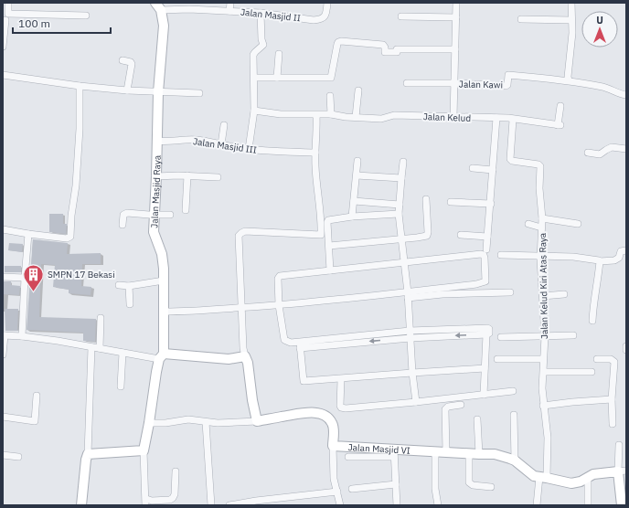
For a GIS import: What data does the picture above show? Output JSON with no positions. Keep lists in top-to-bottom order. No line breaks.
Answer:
{"streets":{"street":["Jalan Masjid II","Jalan Kawi","Jalan Kelud","Jalan Masjid III","Jalan Masjid Raya","Jalan Kelud Kiri Atas Raya","Jalan Masjid VI"]},"crossings":[["Jalan Masjid II","Jalan Masjid Raya"],["Jalan Kelud","Jalan Kelud Kiri Atas Raya"],["Jalan Masjid III","Jalan Masjid Raya"],["Jalan Kelud Kiri Atas Raya","Jalan Masjid VI"]],"places":{"building":["SMPN 17 Bekasi"]},"scale_bar":"100 m","north":"top"}
